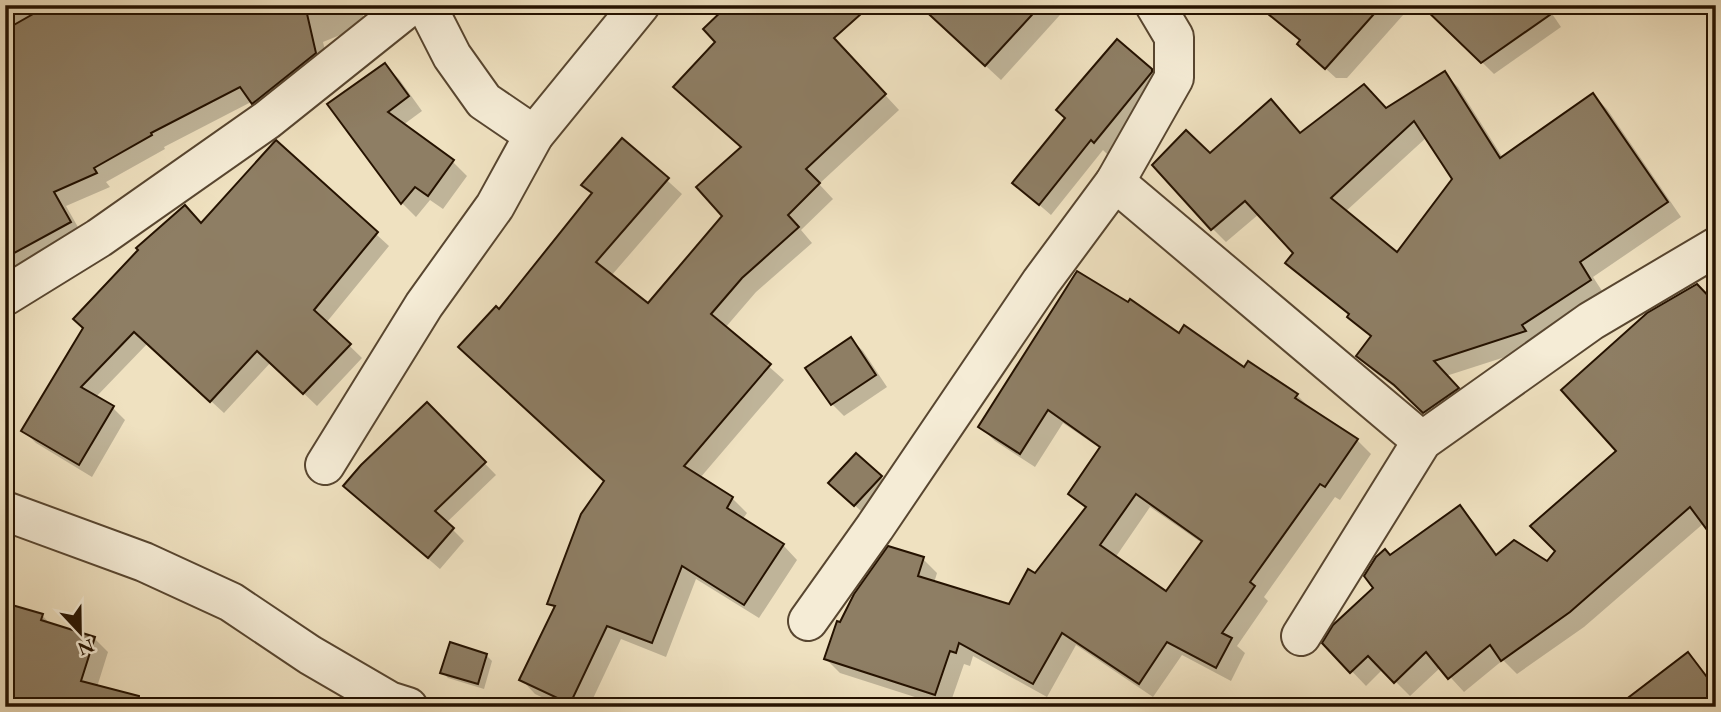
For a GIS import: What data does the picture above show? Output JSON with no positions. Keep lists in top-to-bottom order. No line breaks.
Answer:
{"north":"bottom"}
